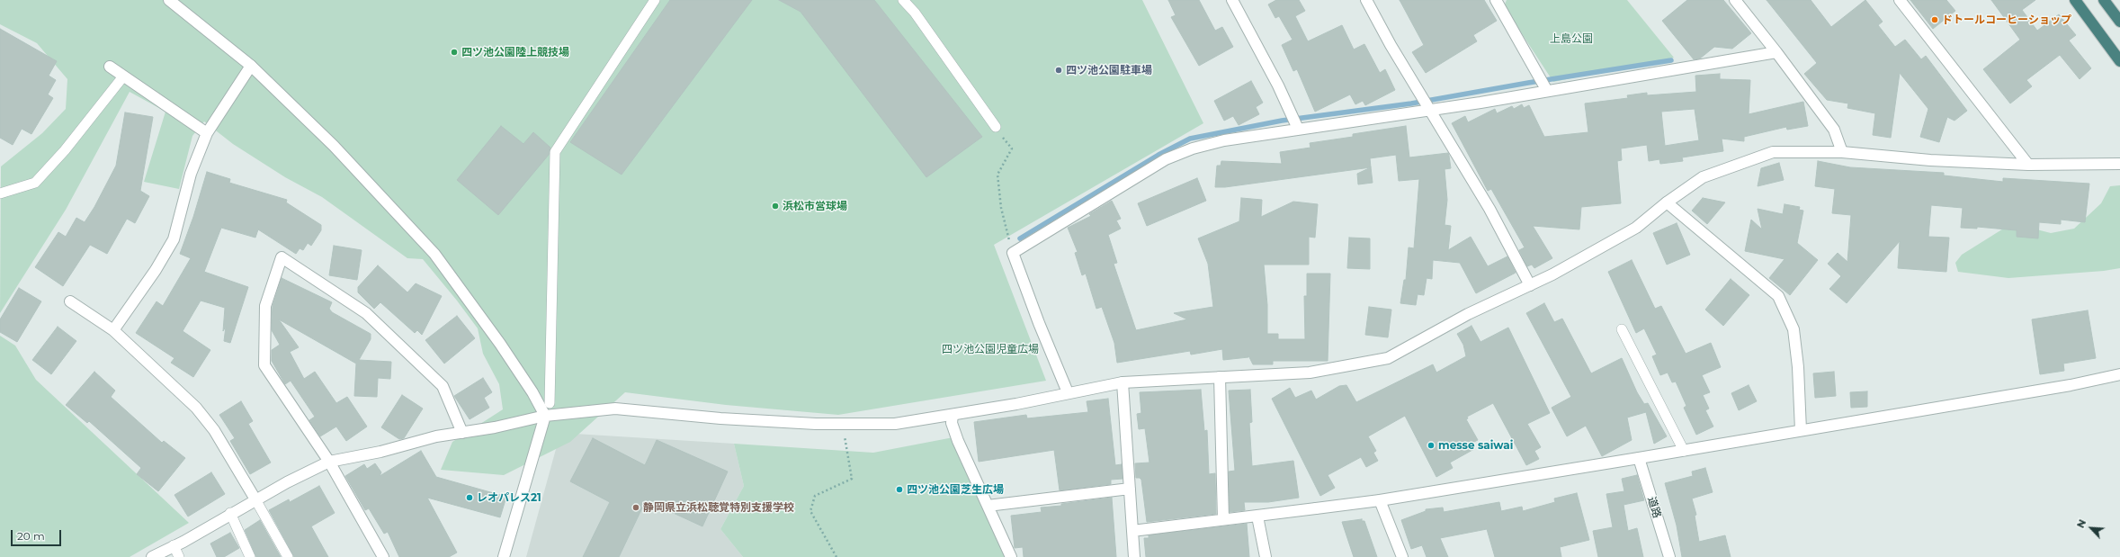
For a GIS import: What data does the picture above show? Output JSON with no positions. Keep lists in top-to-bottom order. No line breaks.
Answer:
{"streets":{"street":["道路"]},"parks":["上島公園","四ツ池公園児童広場"],"places":["ドトールコーヒーショップ","四ツ池公園陸上競技場","四ツ池公園駐車場","浜松市営球場","messe saiwai","四ツ池公園芝生広場","レオパレス21","静岡県立浜松聴覚特別支援学校"],"scale_bar":"20 m","north":"top left"}
